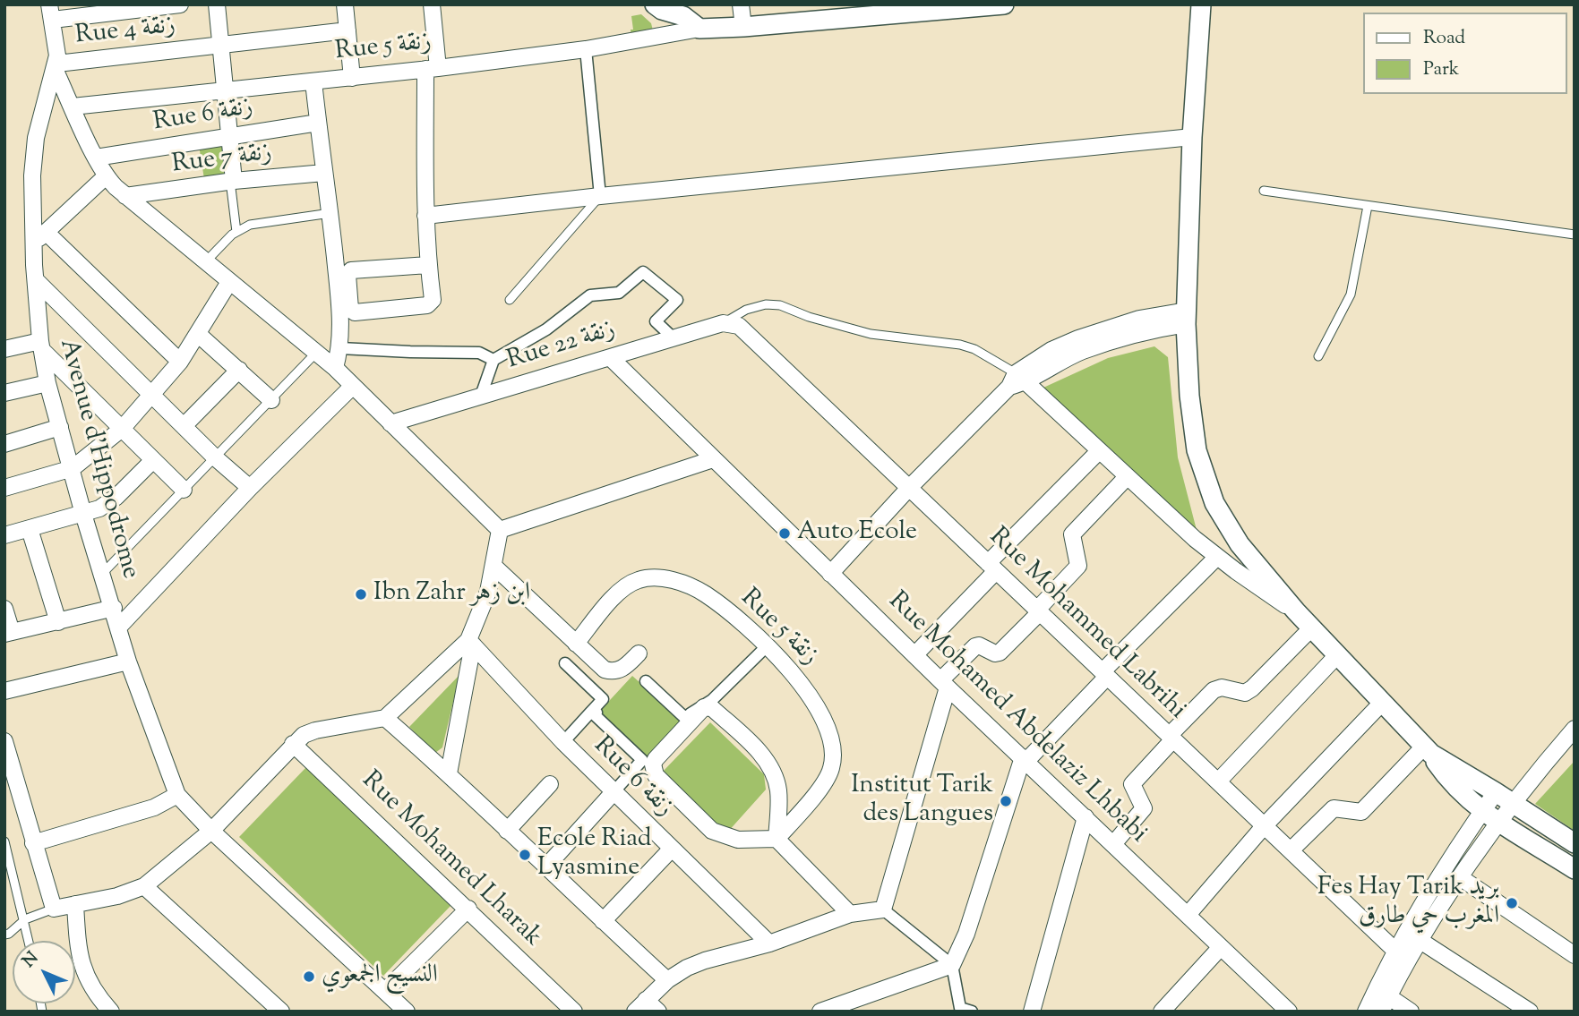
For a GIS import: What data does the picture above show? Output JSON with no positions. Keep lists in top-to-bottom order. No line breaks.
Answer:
{"streets":{"street":["Rue 4 زنقة","Rue 5 زنقة","Rue 6 زنقة","Rue 7 زنقة","Rue 22 زنقة","Avenue d'Hippodrome","Rue Mohammed Labrihi","Rue Mohamed Abdelaziz Lhbabi","Rue Mohamed Lharak"]},"crossings":[["Rue 4 زنقة","Avenue d'Hippodrome"],["Rue 22 زنقة","Rue Mohammed Labrihi"],["Rue 22 زنقة","Rue Mohamed Abdelaziz Lhbabi"]],"places":["Auto Ecole","Ibn Zahr ابن زهر","Institut Tarik des Langues","Ecole Riad Lyasmine","Fes Hay Tarik بريد المغرب حي طارق","النسيج الجمعوي"],"legend":["Road","Park"],"north":"top left"}
